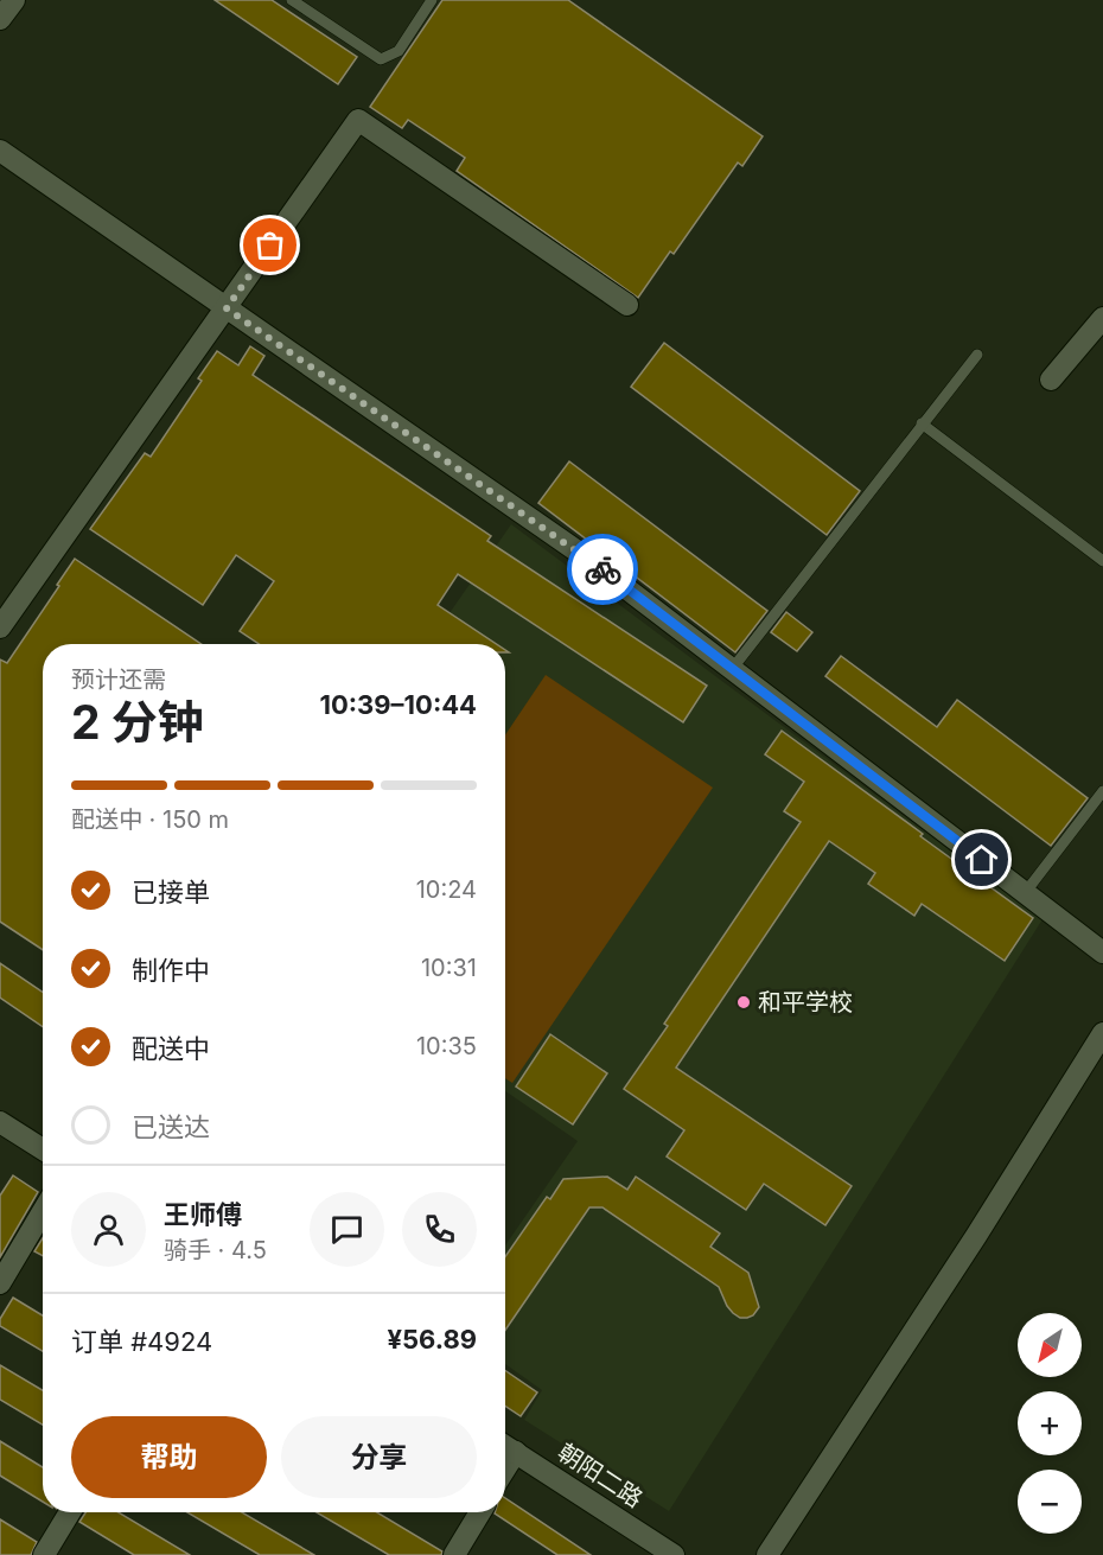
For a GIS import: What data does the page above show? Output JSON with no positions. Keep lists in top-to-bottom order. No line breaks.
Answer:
{"streets":{"street":["朝阳二路"]},"places":["和平学校"],"north":"bottom left","page":{"heading":["2 分钟","预计还需","10:39–10:44"],"panel":["王师傅","骑手 · 4.5","订单 #4924","¥56.89"],"bar":"配送中 · 150 m","list":[["已接单","10:24"],["制作中","10:31"],["配送中","10:35"],"已送达"],"map_buttons":["+","−"],"buttons":["帮助","分享"]}}
